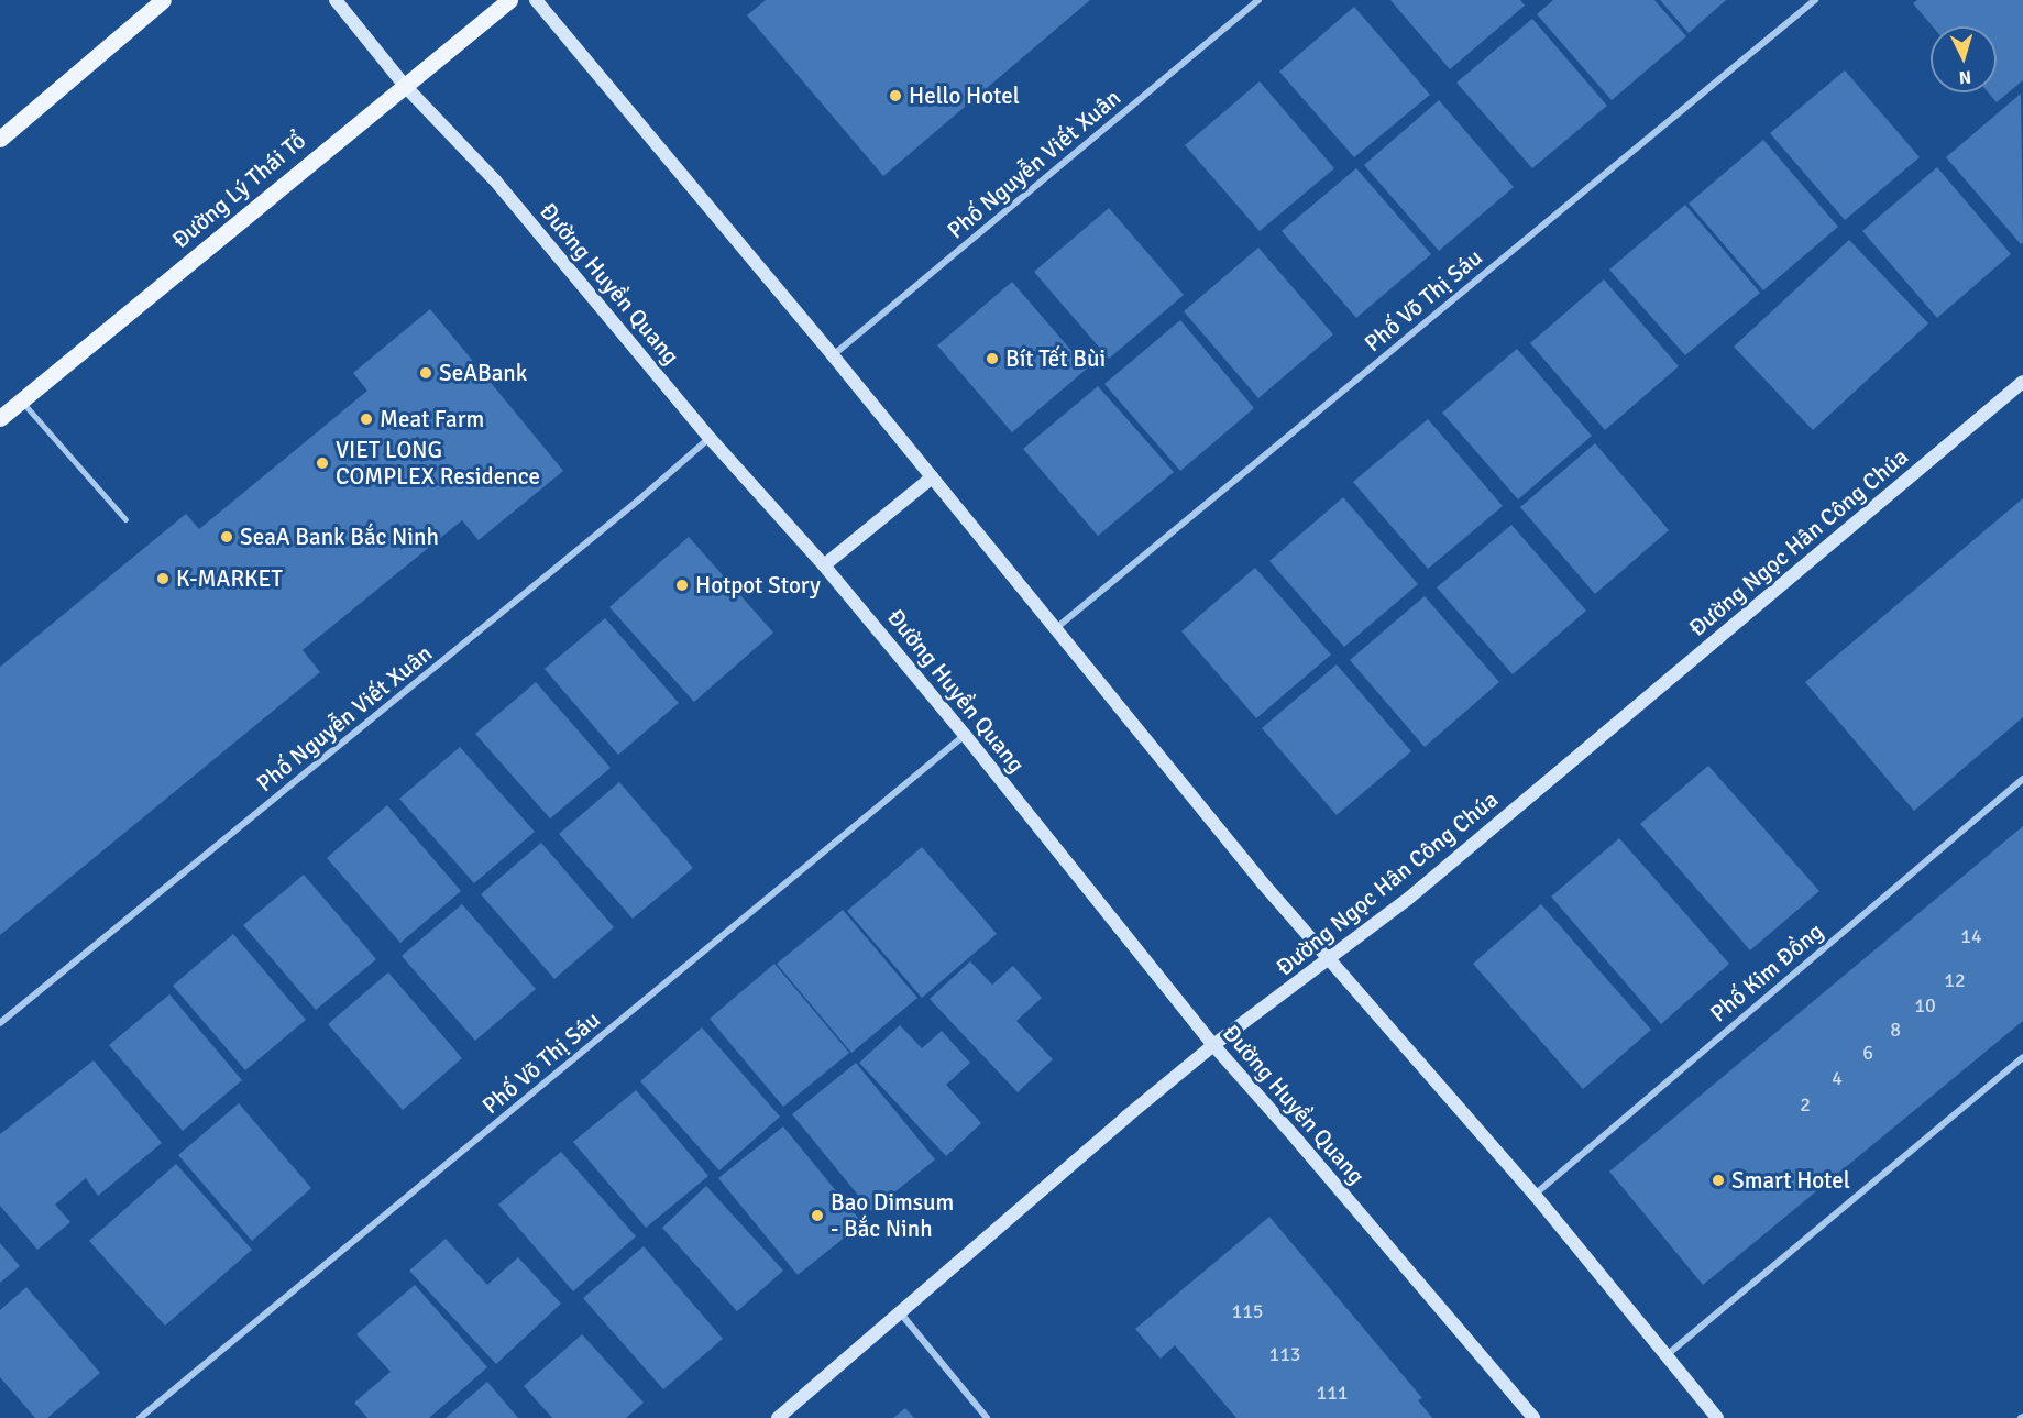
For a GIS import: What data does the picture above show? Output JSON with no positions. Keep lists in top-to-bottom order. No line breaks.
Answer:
{"streets":{"main road":["Đường Lý Thái Tổ"],"street":["Phố Nguyễn Viết Xuân","Đường Huyền Quang","Phố Võ Thị Sáu","Đường Ngọc Hân Công Chúa","Phố Kim Đồng"]},"crossings":[["Phố Nguyễn Viết Xuân","Đường Huyền Quang"],["Đường Lý Thái Tổ","Đường Huyền Quang"],["Đường Huyền Quang","Phố Võ Thị Sáu"],["Đường Huyền Quang","Đường Ngọc Hân Công Chúa"]],"places":["Hello Hotel","Bít Tết Bùi","SeABank","Meat Farm","VIET LONG COMPLEX Residence","SeaA Bank Bắc Ninh","K-MARKET","Hotpot Story","Smart Hotel","Bao Dimsum - Bắc Ninh"],"house_numbers":["14","12","10","8","6","4","2","115","113","111"],"north":"bottom"}
